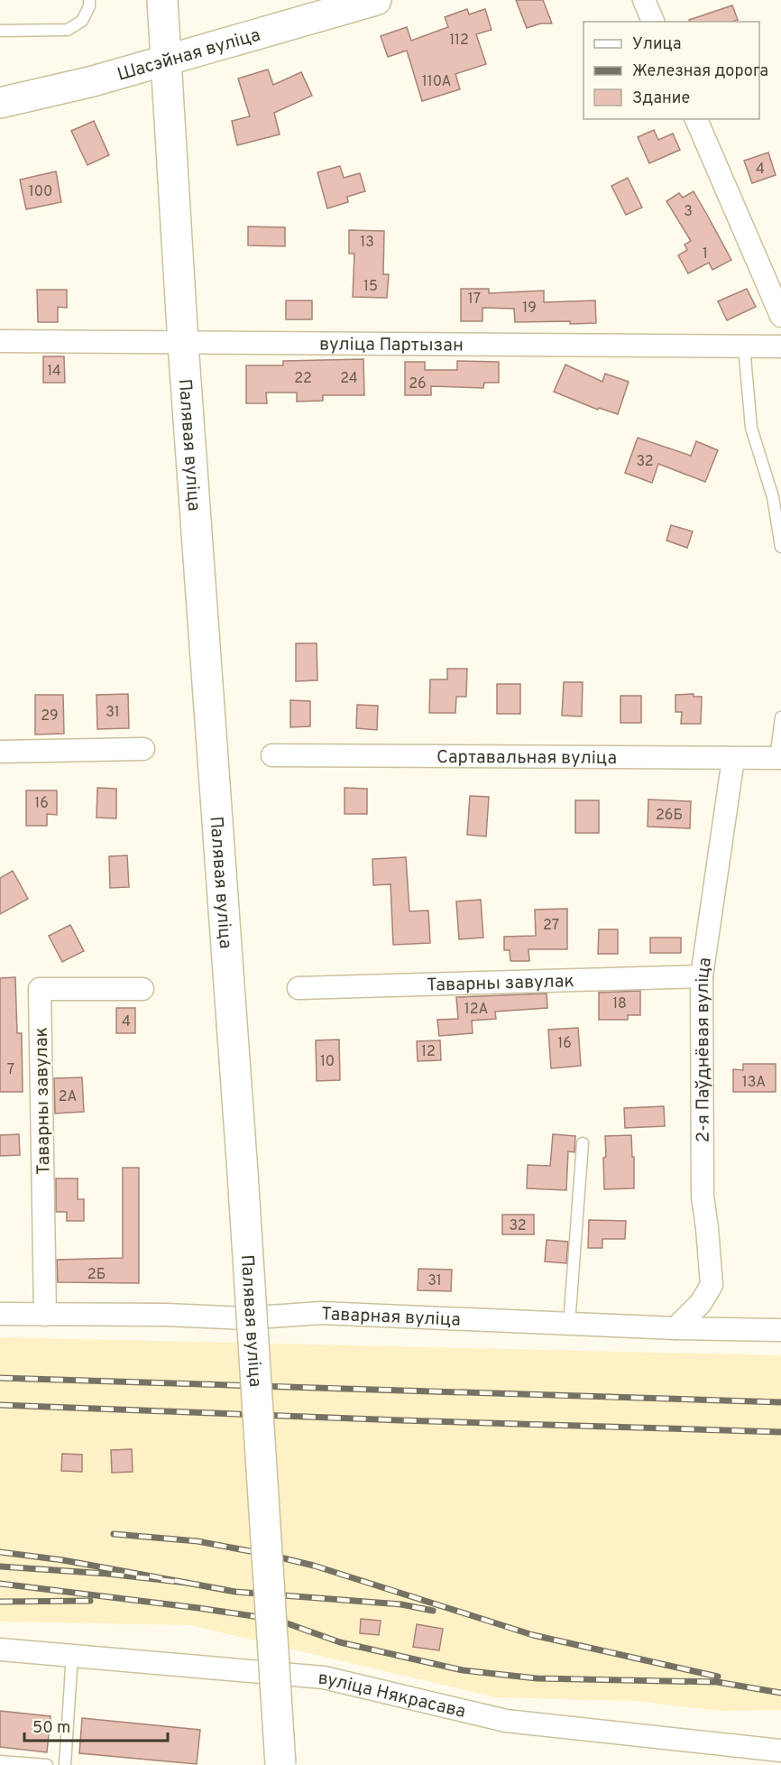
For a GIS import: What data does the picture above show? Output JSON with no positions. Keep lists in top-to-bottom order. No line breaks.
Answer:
{"streets":{"main road":["Шасэйная вуліца","Палявая вуліца"],"street":["вуліца Партызан","Сартавальная вуліца","Таварны завулак","2-я Паўднёвая вуліца","Таварная вуліца","вуліца Някрасава"]},"crossings":[["Шасэйная вуліца","Палявая вуліца"],["вуліца Партызан","Палявая вуліца"],["Сартавальная вуліца","2-я Паўднёвая вуліца"],["Таварны завулак","2-я Паўднёвая вуліца"],["Таварны завулак","Таварная вуліца"],["2-я Паўднёвая вуліца","Таварная вуліца"]],"house_numbers":["112","110А","4","100","3","13","1","15","17","19","14","22","24","26","32","31","29","16","26Б","27","18","12А","4","16","12","10","7","13А","2А","32","2Б","31"],"legend":["Улица","Железная дорога","Здание"],"scale_bar":"50 m"}
